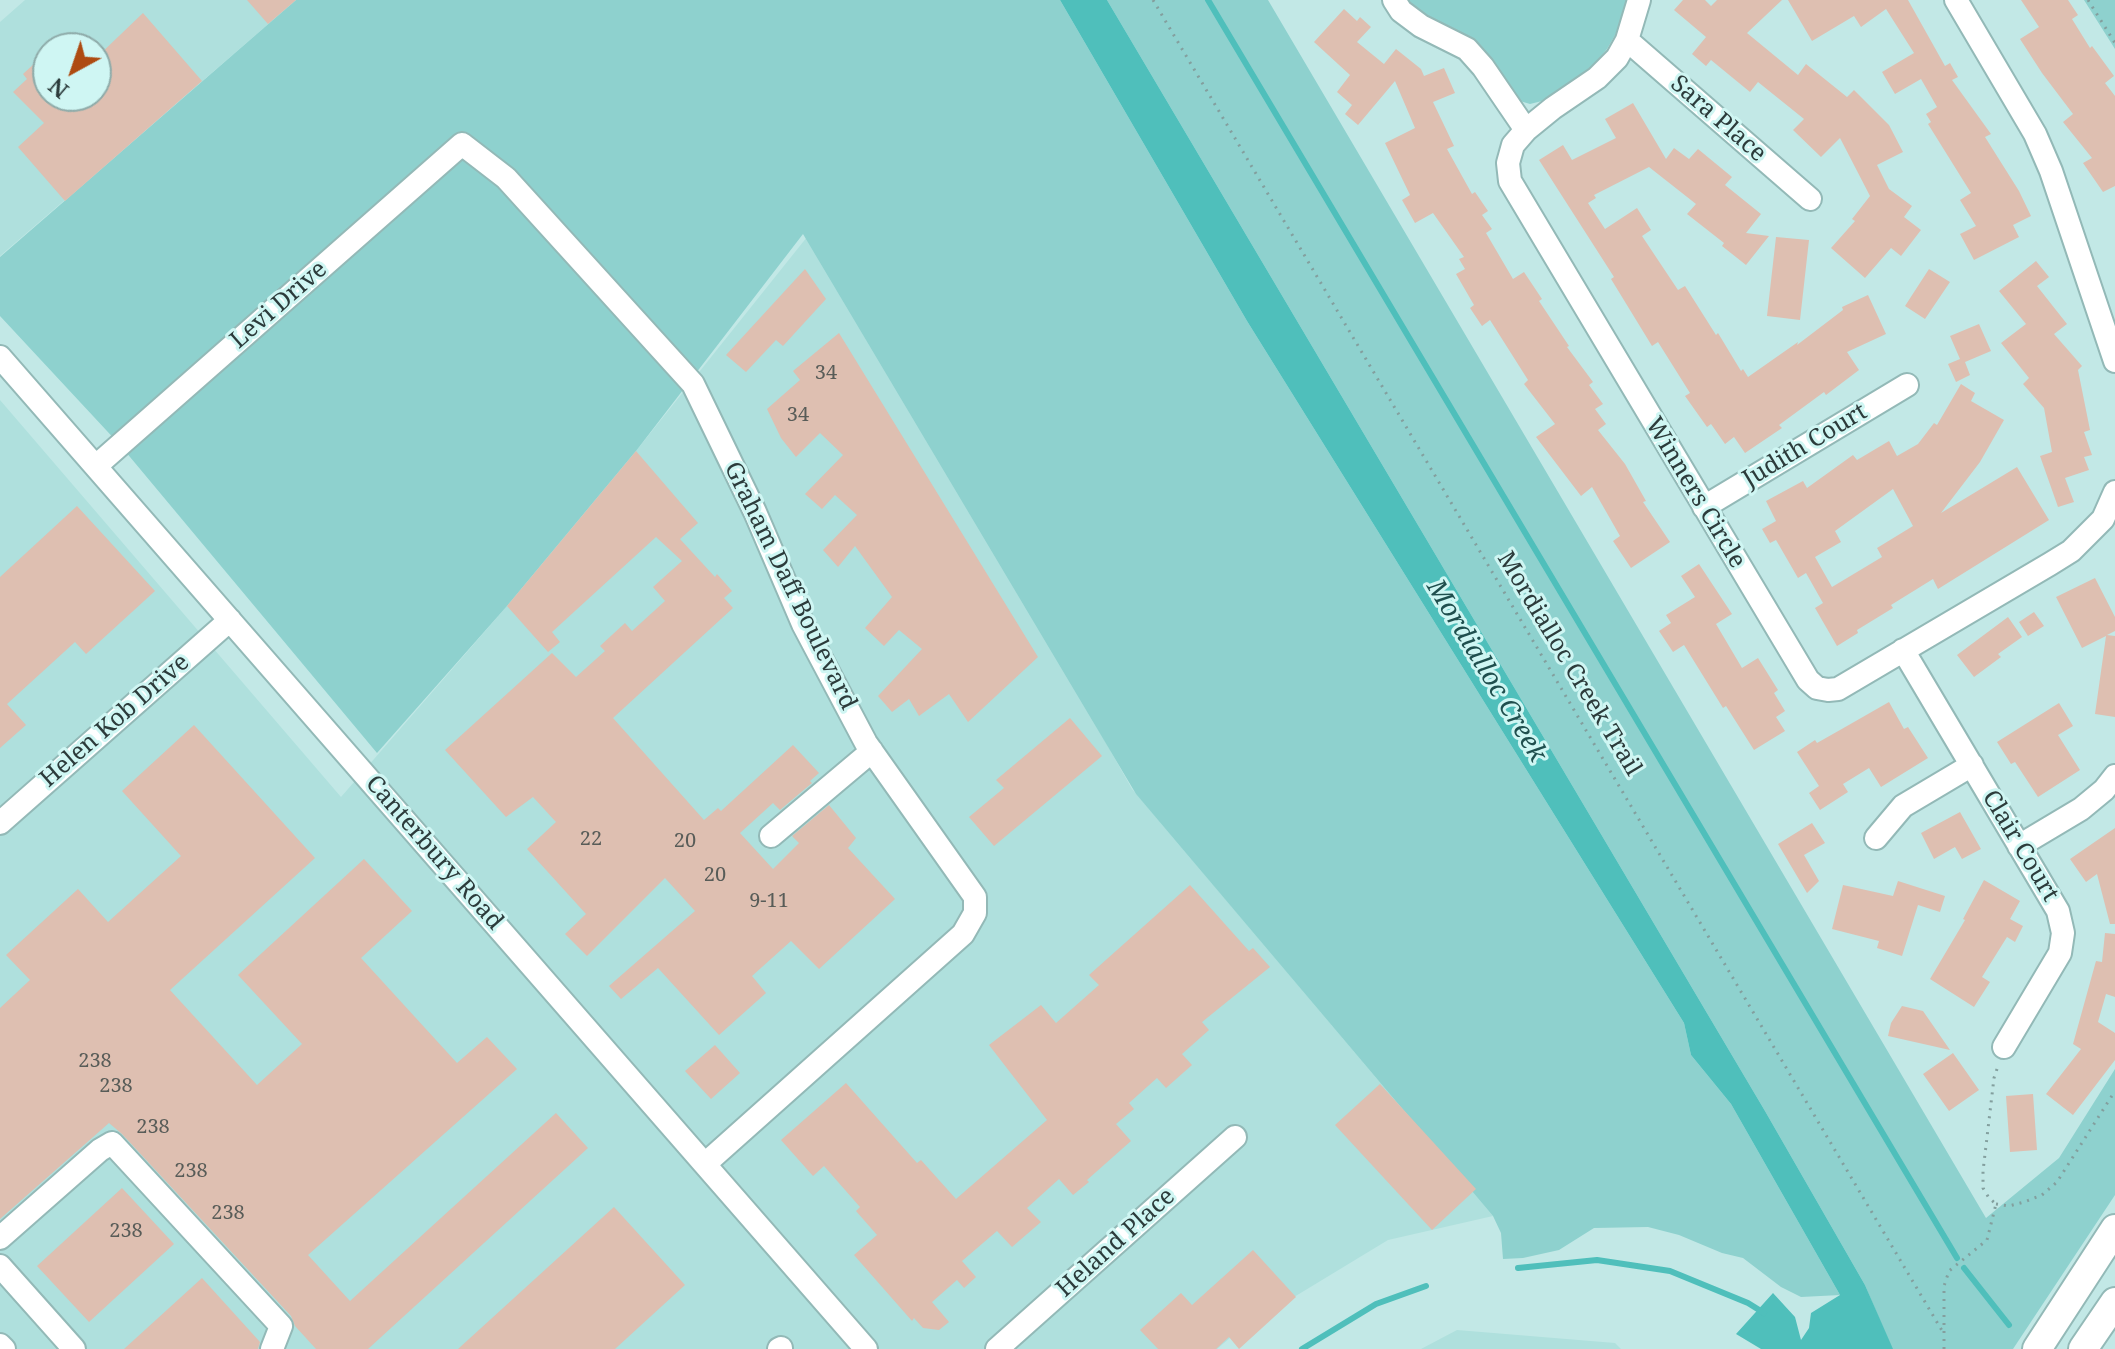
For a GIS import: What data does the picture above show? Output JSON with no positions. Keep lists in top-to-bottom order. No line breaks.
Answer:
{"streets":{"street":["Sara Place","Levi Drive","Judith Court","Winners Circle","Graham Daff Boulevard","Helen Kob Drive","Clair Court","Canterbury Road","Heland Place"],"path":["Mordialloc Creek Trail"]},"crossings":[["Sara Place","Winners Circle"],["Levi Drive","Graham Daff Boulevard"],["Levi Drive","Canterbury Road"],["Judith Court","Winners Circle"],["Winners Circle","Clair Court"],["Graham Daff Boulevard","Canterbury Road"],["Helen Kob Drive","Canterbury Road"]],"water":["Mordialloc Creek"],"house_numbers":["34","34","22","20","20","9-11","238","238","238","238","238","238"],"north":"bottom left"}
